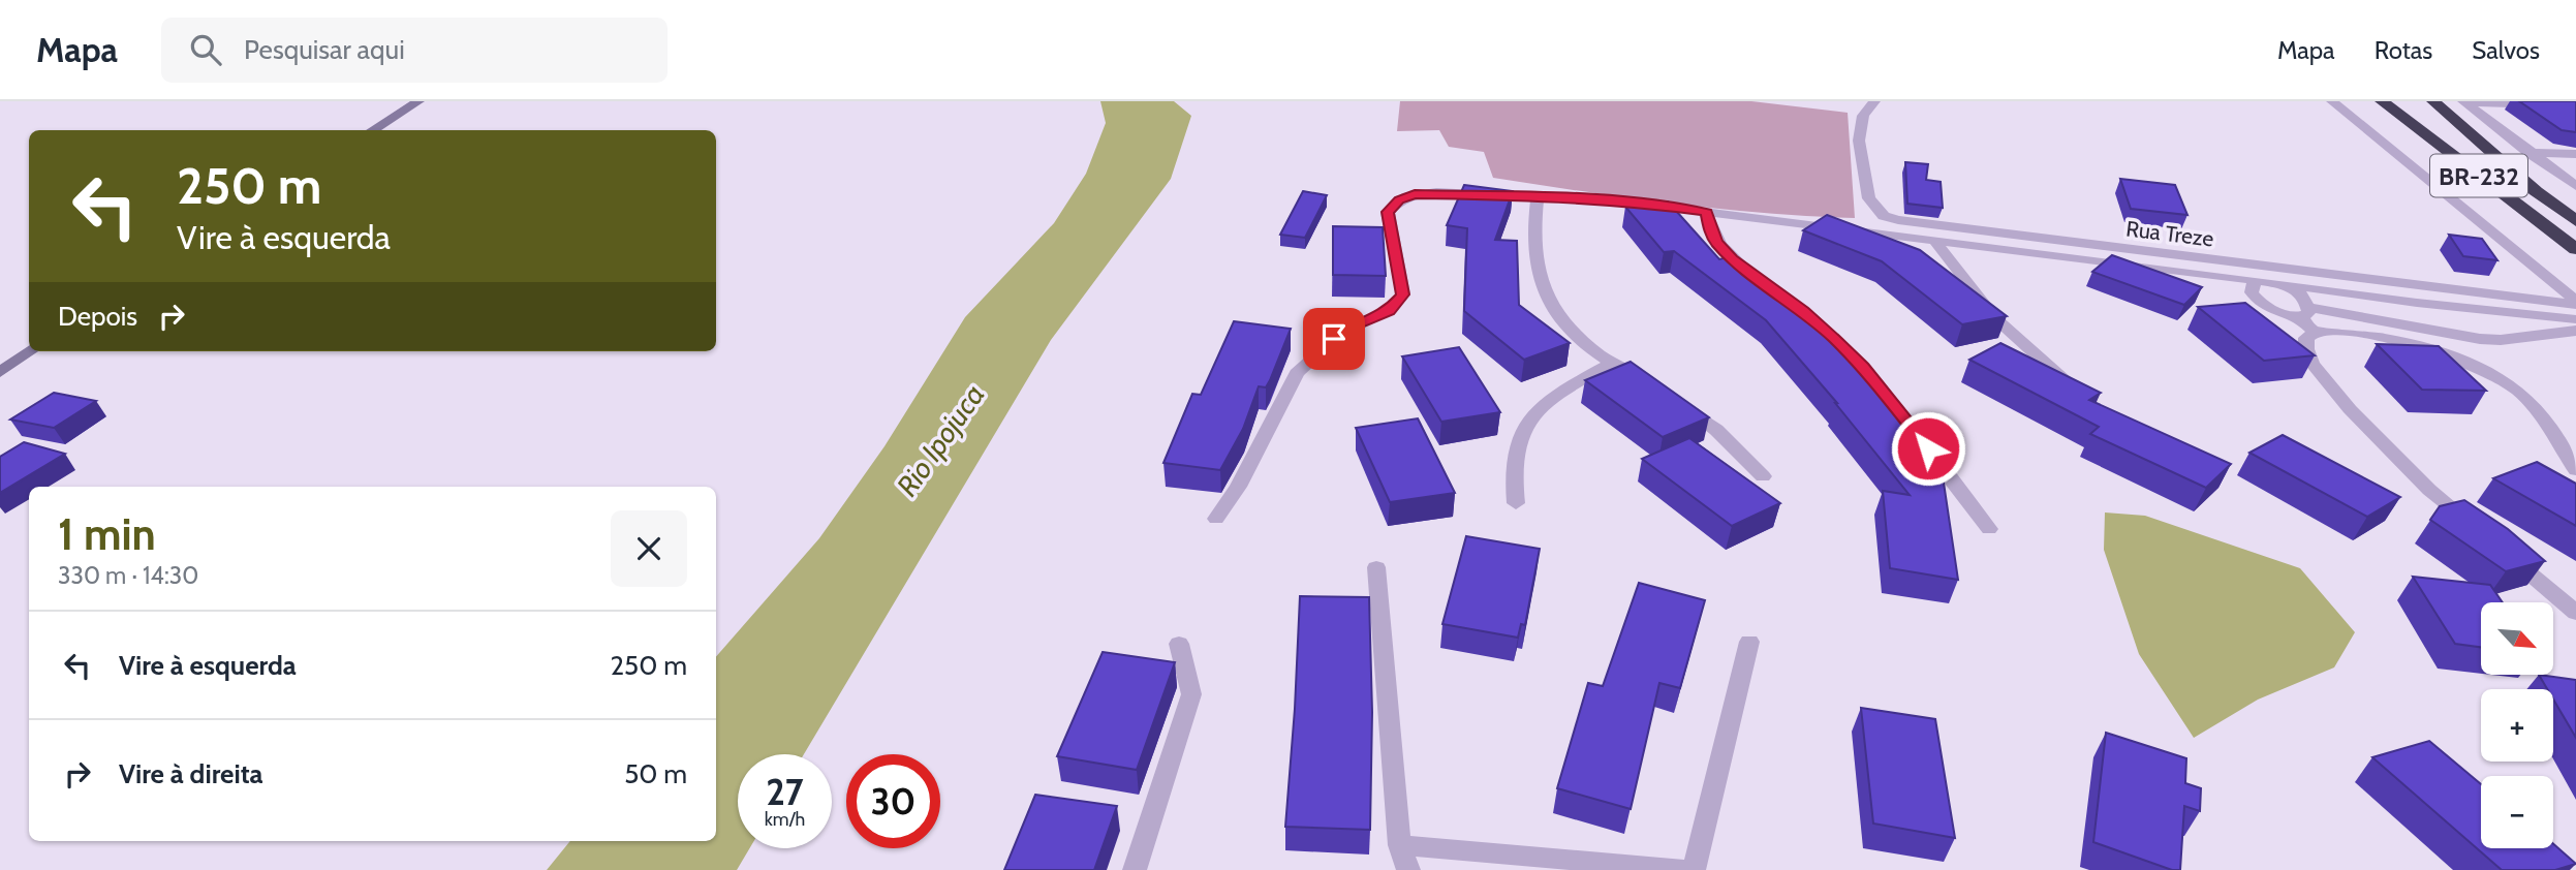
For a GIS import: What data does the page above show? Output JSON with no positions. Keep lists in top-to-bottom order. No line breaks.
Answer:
{"streets":{"highway":["BR-232"],"street":["Rua Treze"]},"water":["Rio Ipojuca"],"north":"bottom right","page":{"header":"Mapa","search":"Pesquisar aqui","nav":["Mapa","Rotas","Salvos"],"turn":["250 m","Vire à esquerda"],"then":"Depois","heading":["1 min","330 m · 14:30"],"map_buttons":["+","−"],"list":[{"name":"Vire à esquerda","value":"250 m"},{"name":"Vire à direita","value":"50 m"}],"speed":"27 km/h","limit":"30"}}
